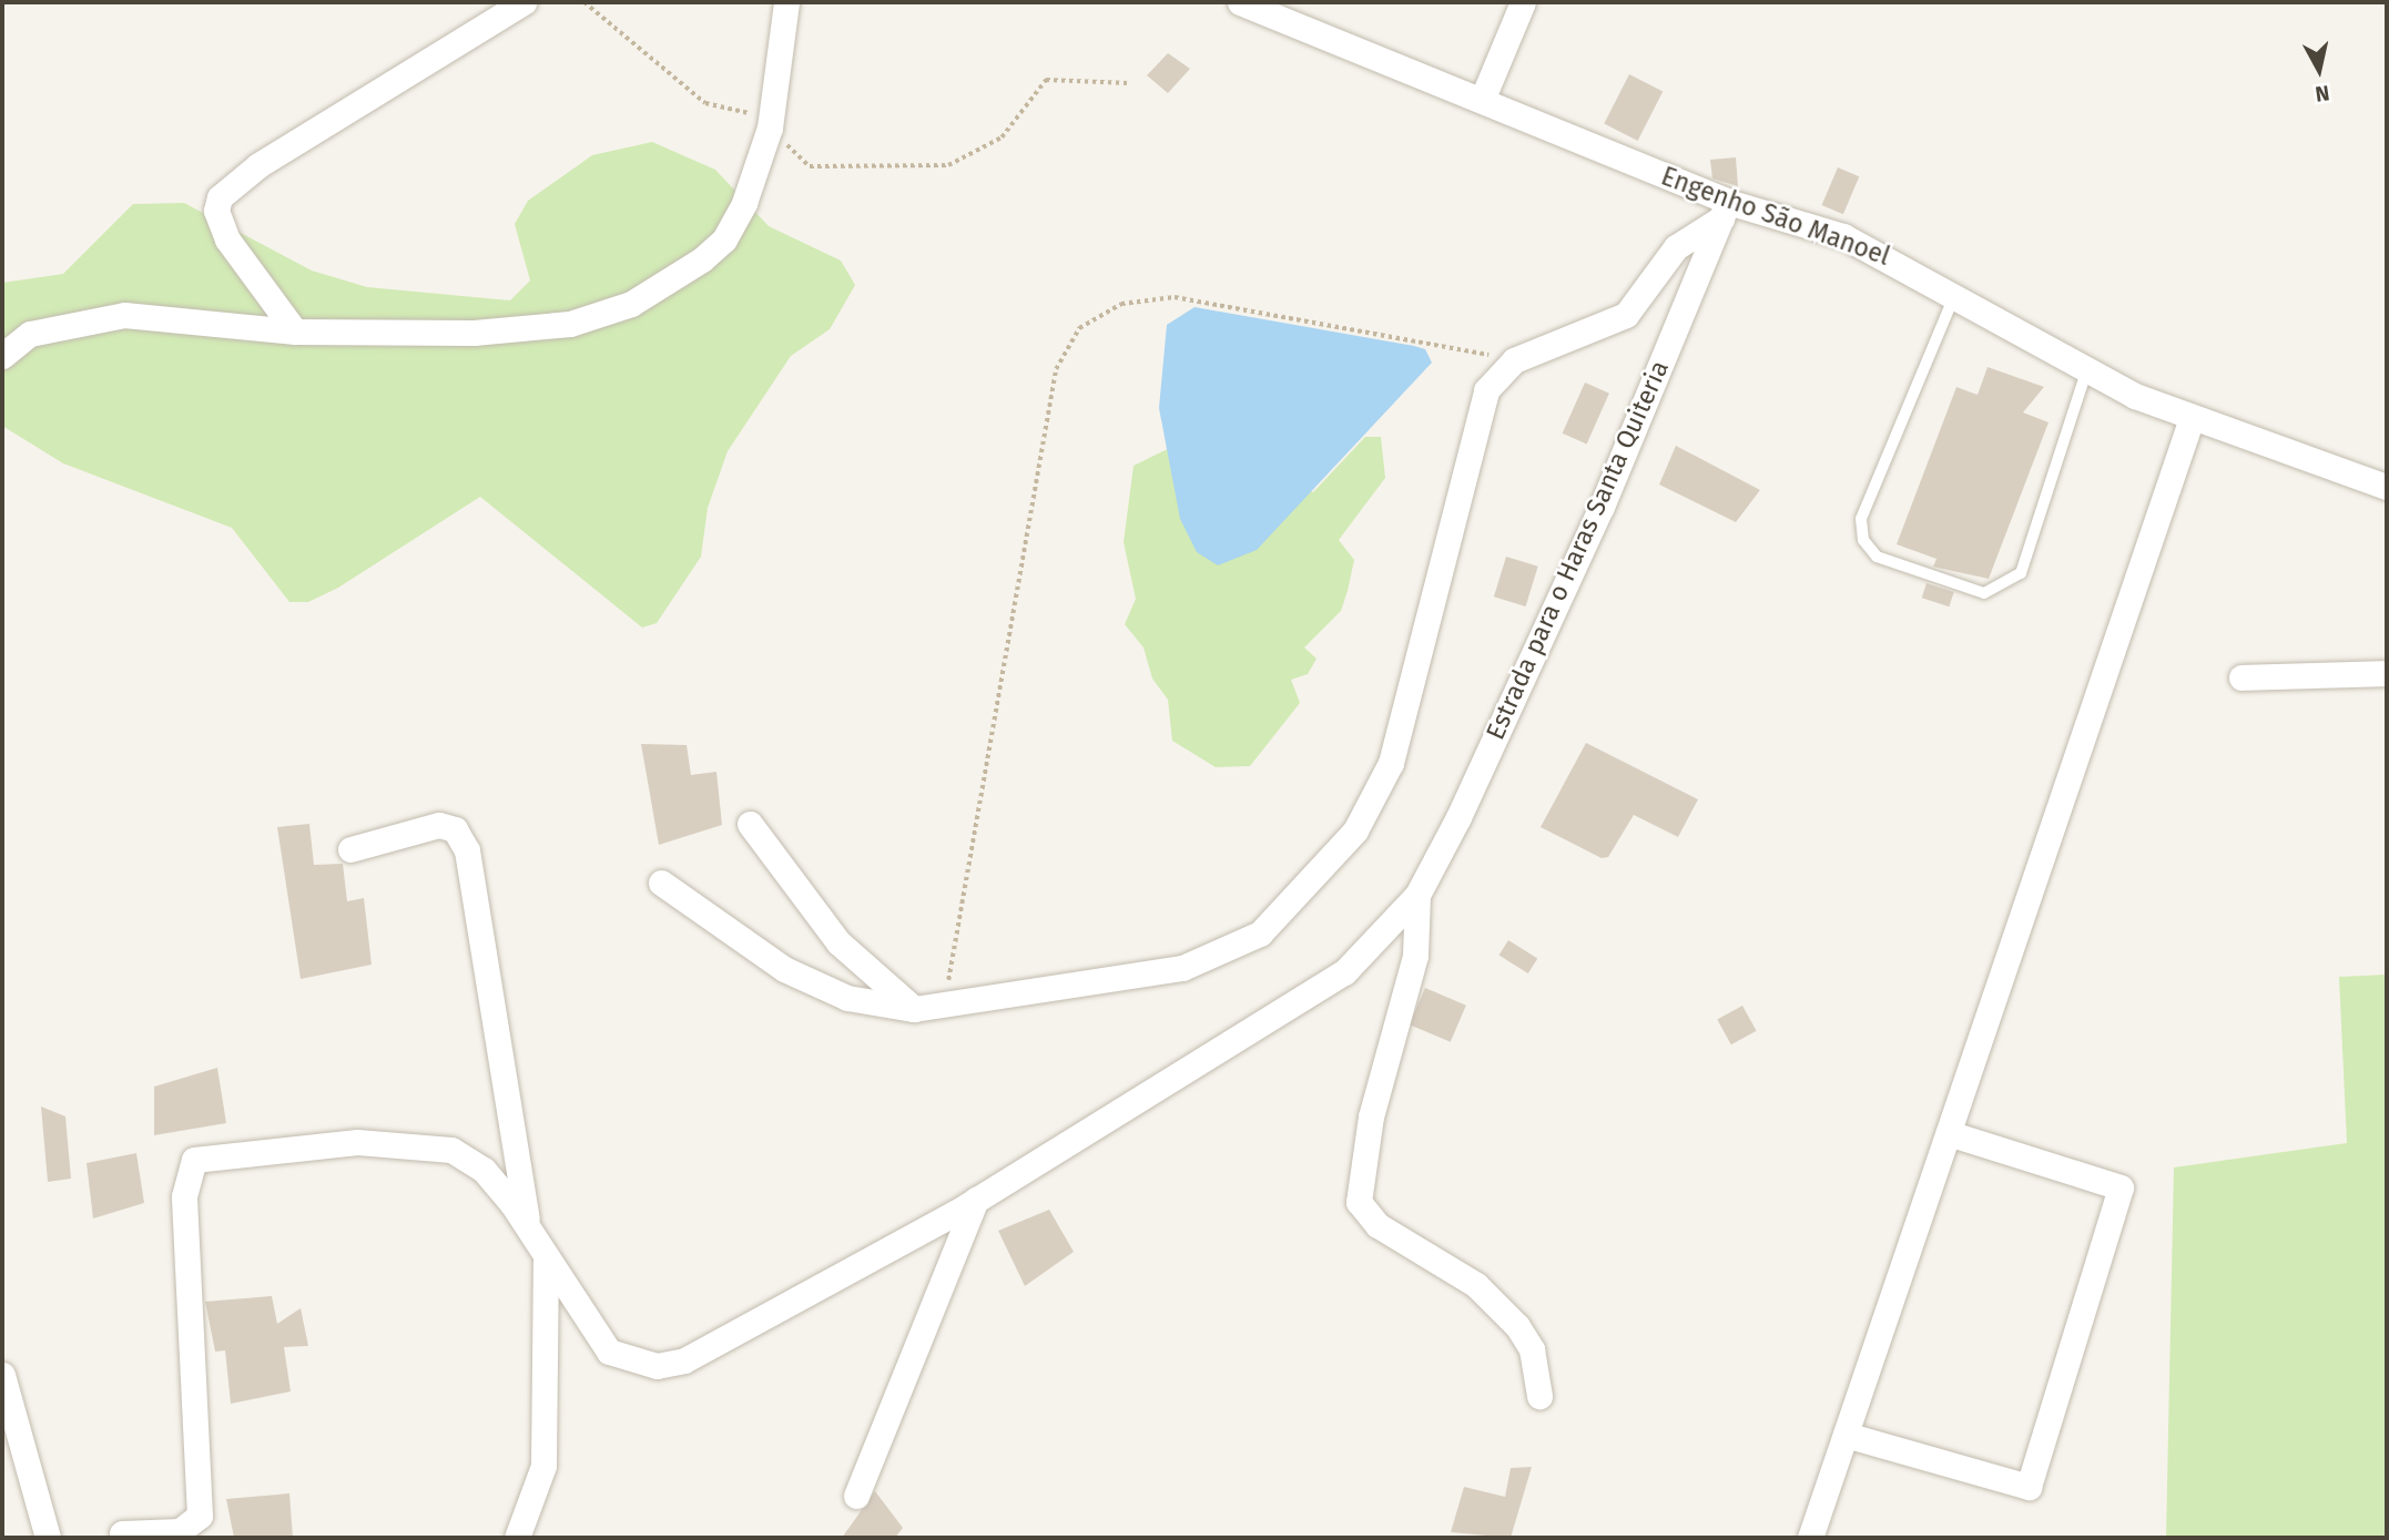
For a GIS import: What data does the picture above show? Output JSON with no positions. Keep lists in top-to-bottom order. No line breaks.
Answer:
{"streets":{"street":["Engenho São Manoel","Estrada para o Haras Santa Quiteria"]},"crossings":[["Engenho São Manoel","Estrada para o Haras Santa Quiteria"]],"north":"bottom"}
